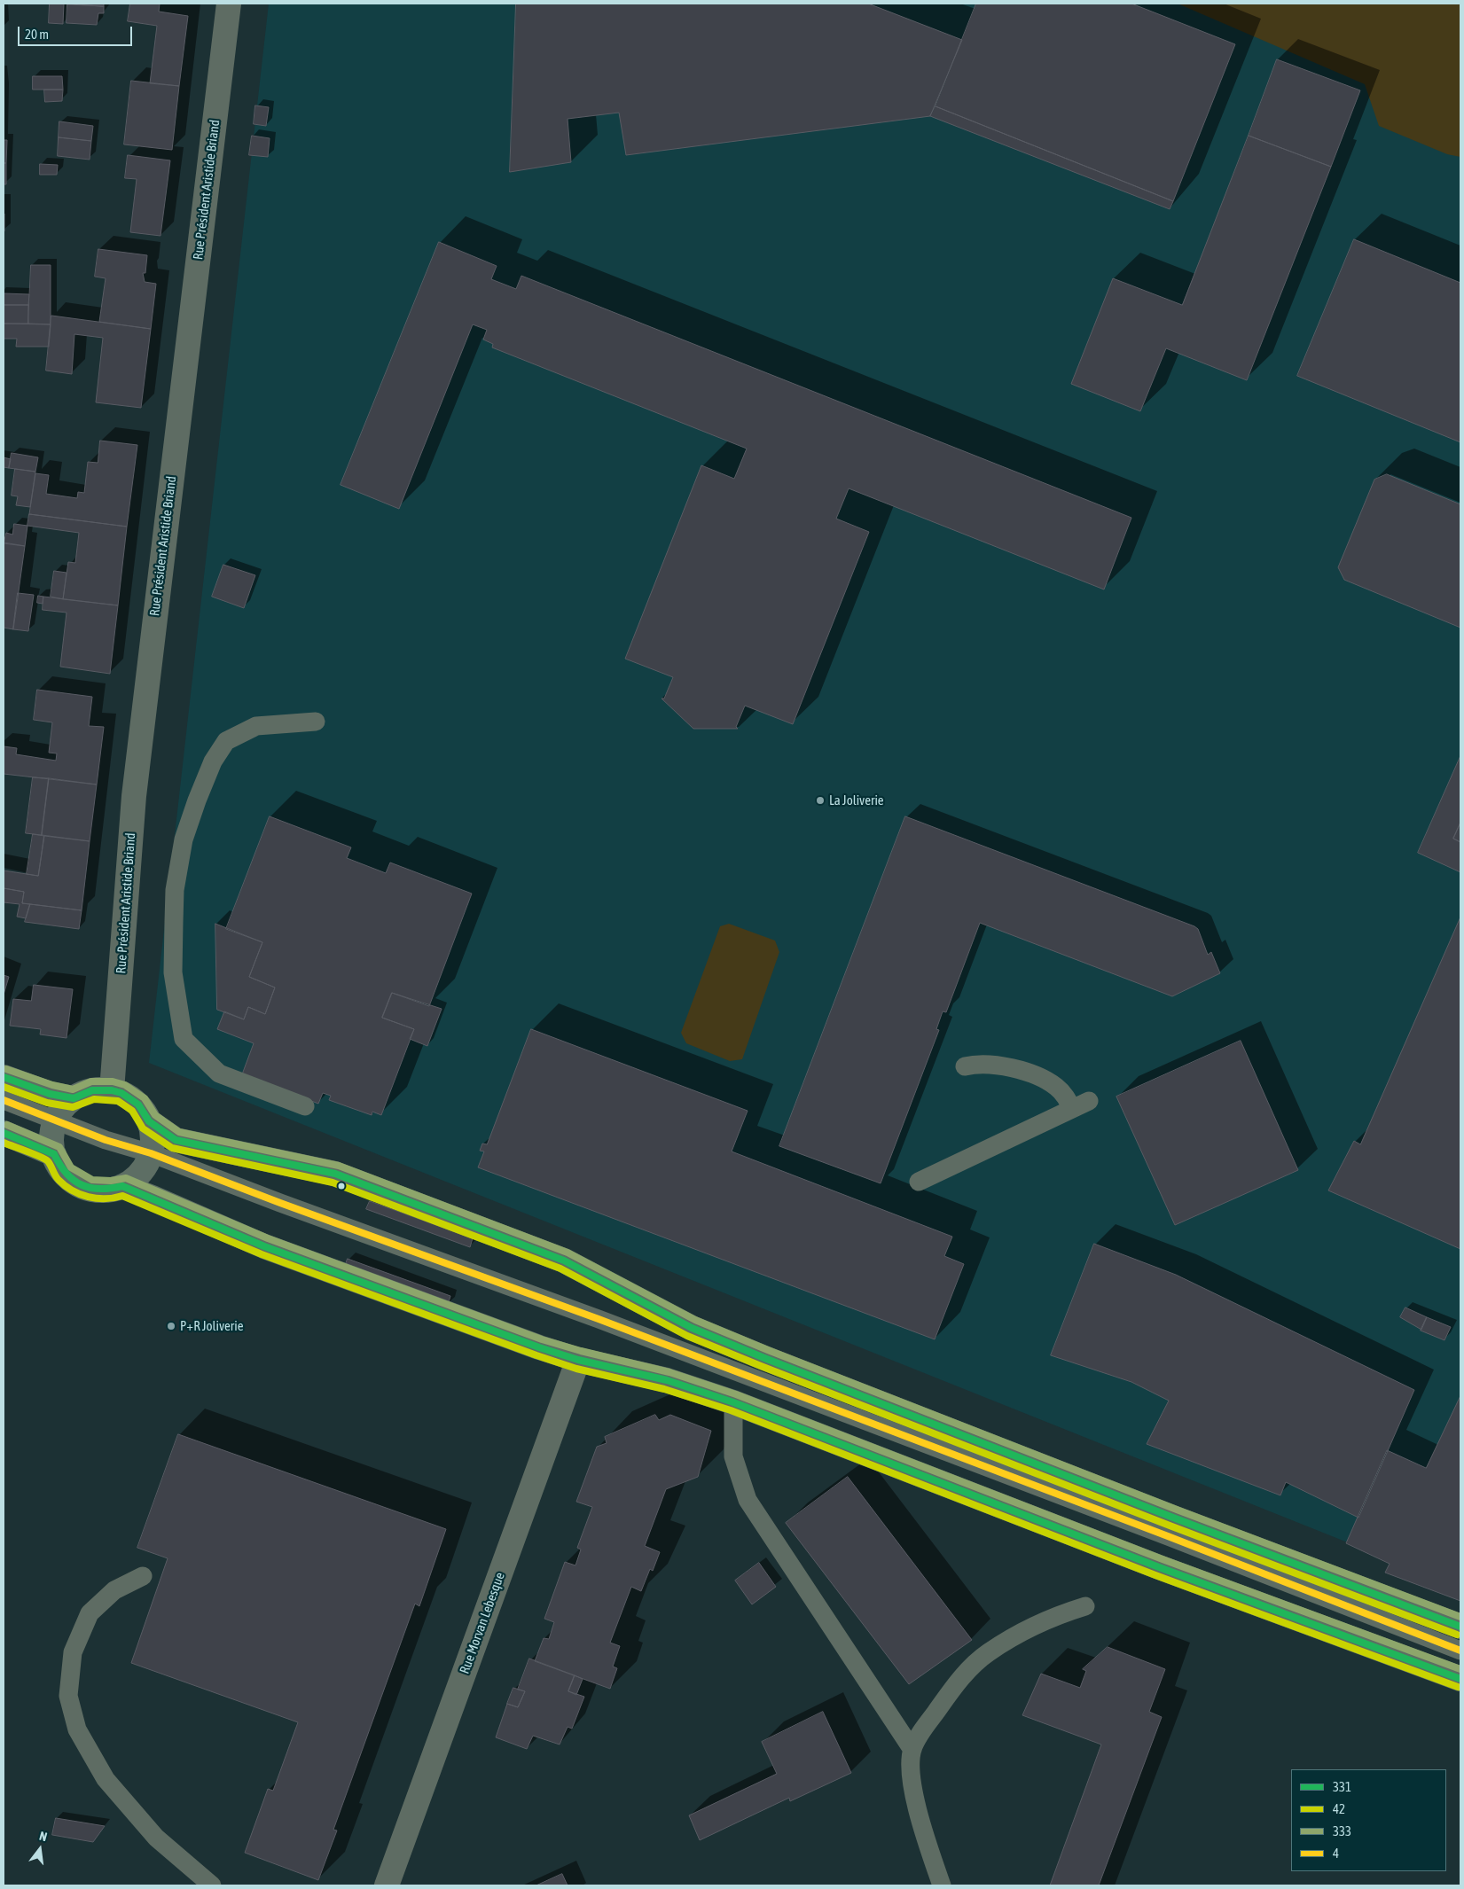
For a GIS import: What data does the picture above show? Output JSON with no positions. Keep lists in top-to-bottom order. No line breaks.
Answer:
{"streets":{"street":["Rue Président Aristide Briand","Rue Morvan Lebesque"]},"places":["La Joliverie","P+R Joliverie"],"lines":["transit line 333","transit line 331","transit line 42","transit line 4"],"legend":["331","42","333","4"],"scale_bar":"20 m","north":"top"}
